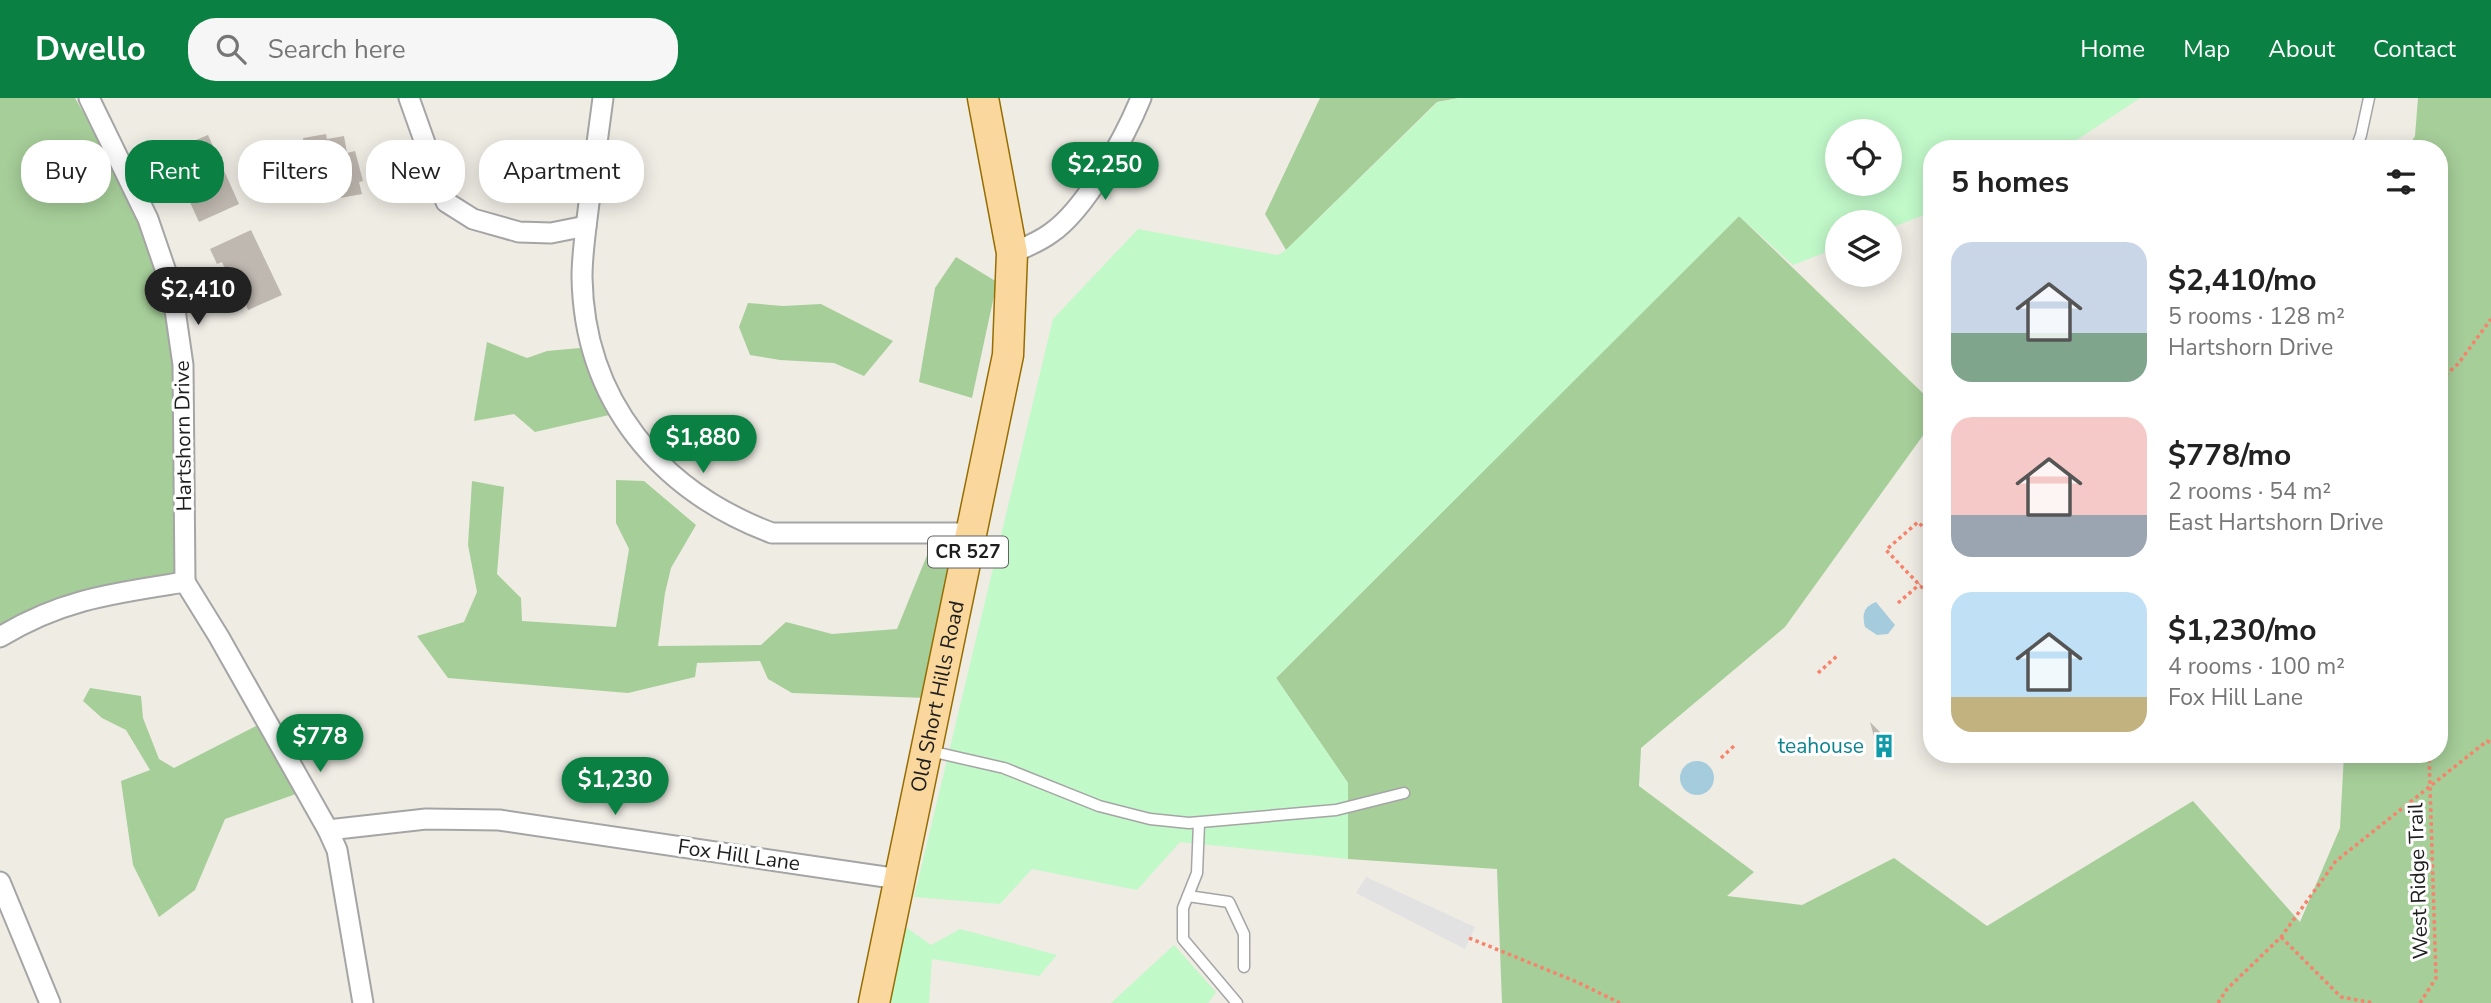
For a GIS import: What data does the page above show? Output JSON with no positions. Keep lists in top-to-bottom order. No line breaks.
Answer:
{"streets":{"main road":["CR 527","Old Short Hills Road"],"street":["Hartshorn Drive","Fox Hill Lane"],"path":["West Ridge Trail"]},"crossings":[["Old Short Hills Road","Fox Hill Lane"]],"places":{"building":["teahouse"]},"page":{"header":"Dwello","search":"Search here","nav":["Home","Map","About","Contact"],"chip":["Buy","Rent","Filters","New","Apartment"],"heading":"5 homes","price":["$2,250","$2,410","$1,880","$778","$1,230"],"list":[{"name":"$2,410/mo","note":"5 rooms · 128 m² · Hartshorn Drive"},{"name":"$778/mo","note":"2 rooms · 54 m² · East Hartshorn Drive"},{"name":"$1,230/mo","note":"4 rooms · 100 m² · Fox Hill Lane"}]}}
